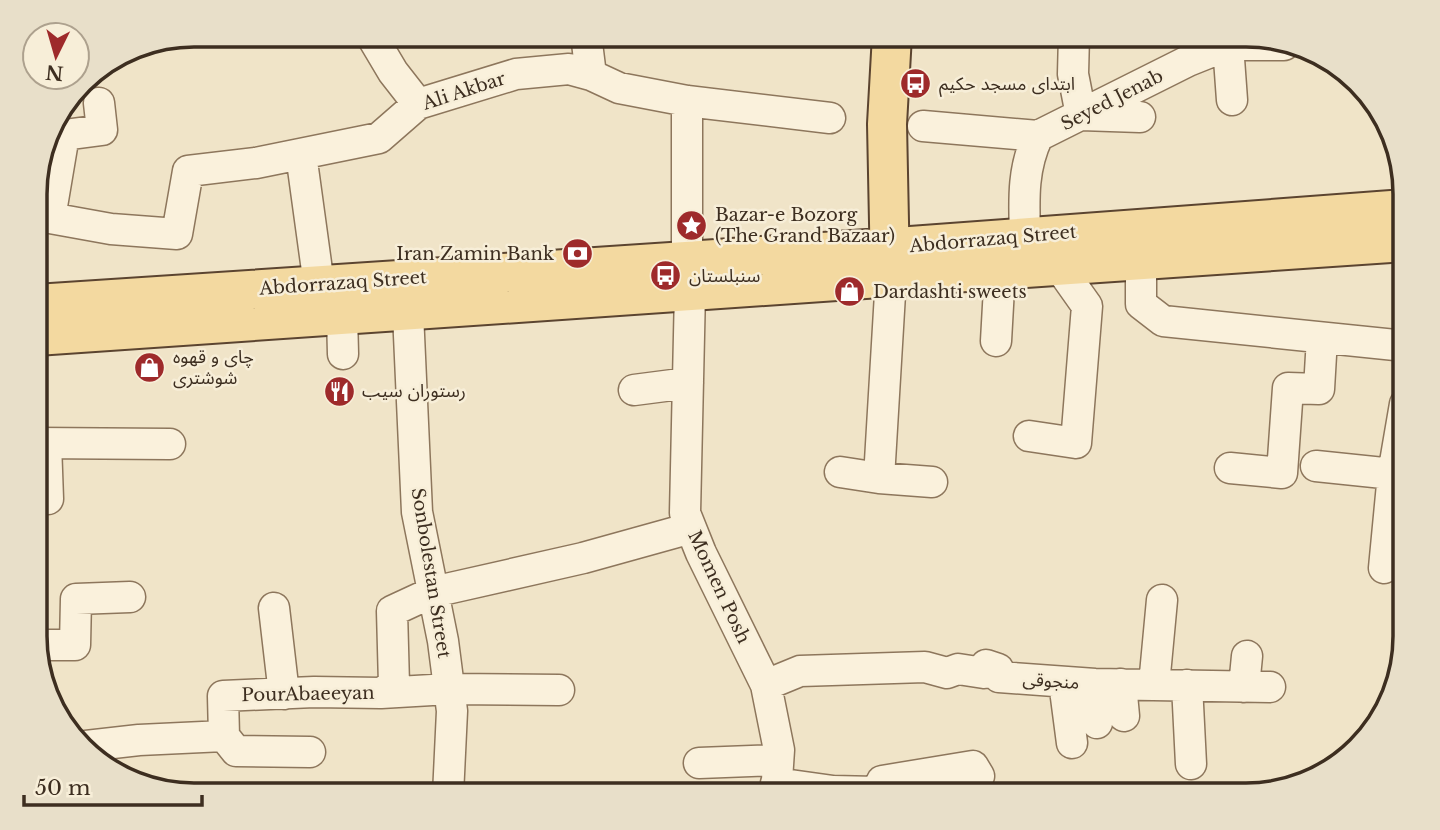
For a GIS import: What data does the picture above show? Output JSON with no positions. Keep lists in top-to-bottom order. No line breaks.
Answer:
{"streets":{"main road":["Abdorrazaq Street"],"street":["Ali Akbar","Seyed Jenab","Sonbolestan Street","Momen Posh","منجوقی","PourAbaeeyan"]},"crossings":[["Ali Akbar","Momen Posh"],["Abdorrazaq Street","Sonbolestan Street"],["Abdorrazaq Street","Momen Posh"],["Sonbolestan Street","PourAbaeeyan"],["Momen Posh","منجوقی"],["Momen Posh","PourAbaeeyan"]],"places":{"bus stop":["ابتدای مسجد حکیم","سنبلستان"],"place":["Bazar-e Bozorg (The Grand Bazaar)"],"bank":["Iran Zamin Bank"],"shop":["Dardashti sweets","چای و قهوه شوشتری"],"restaurant":["رستوران سيب"]},"scale_bar":"50 m","north":"bottom"}
